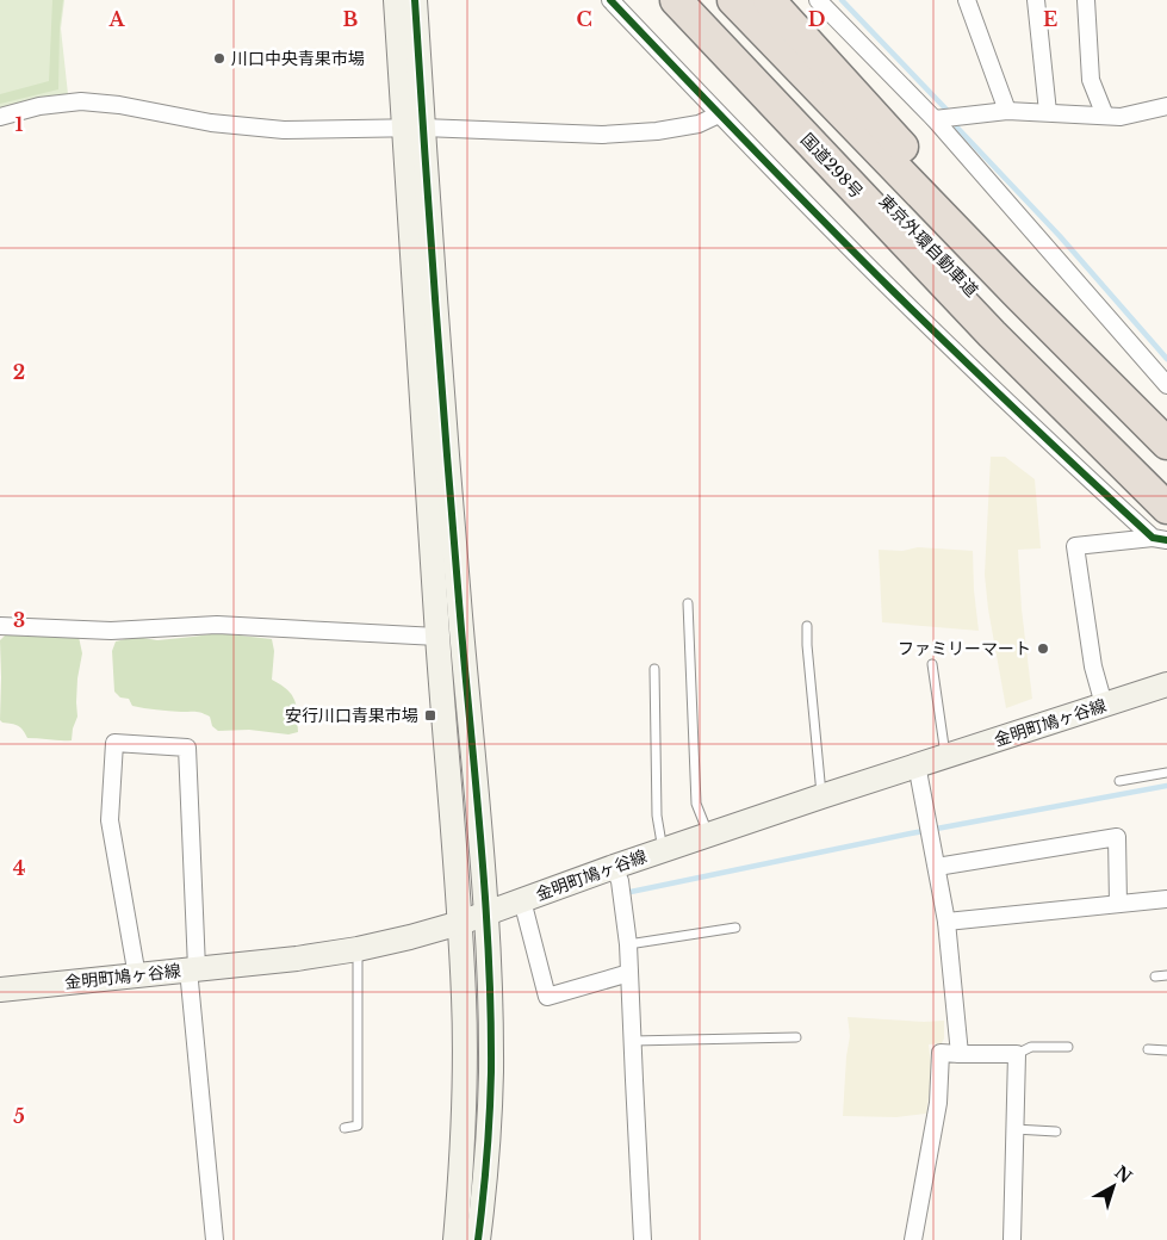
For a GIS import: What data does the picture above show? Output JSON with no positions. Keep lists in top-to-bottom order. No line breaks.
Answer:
{"streets":{"highway":["国道298号","東京外環自動車道"],"street":["金明町鳩ヶ谷線"]},"places":{"other":["川口中央青果市場","ファミリーマート"],"transit":["安行川口青果市場"]},"north":"top right","grid":{"columns":["A","B","C","D","E"],"rows":["1","2","3","4","5"]}}
